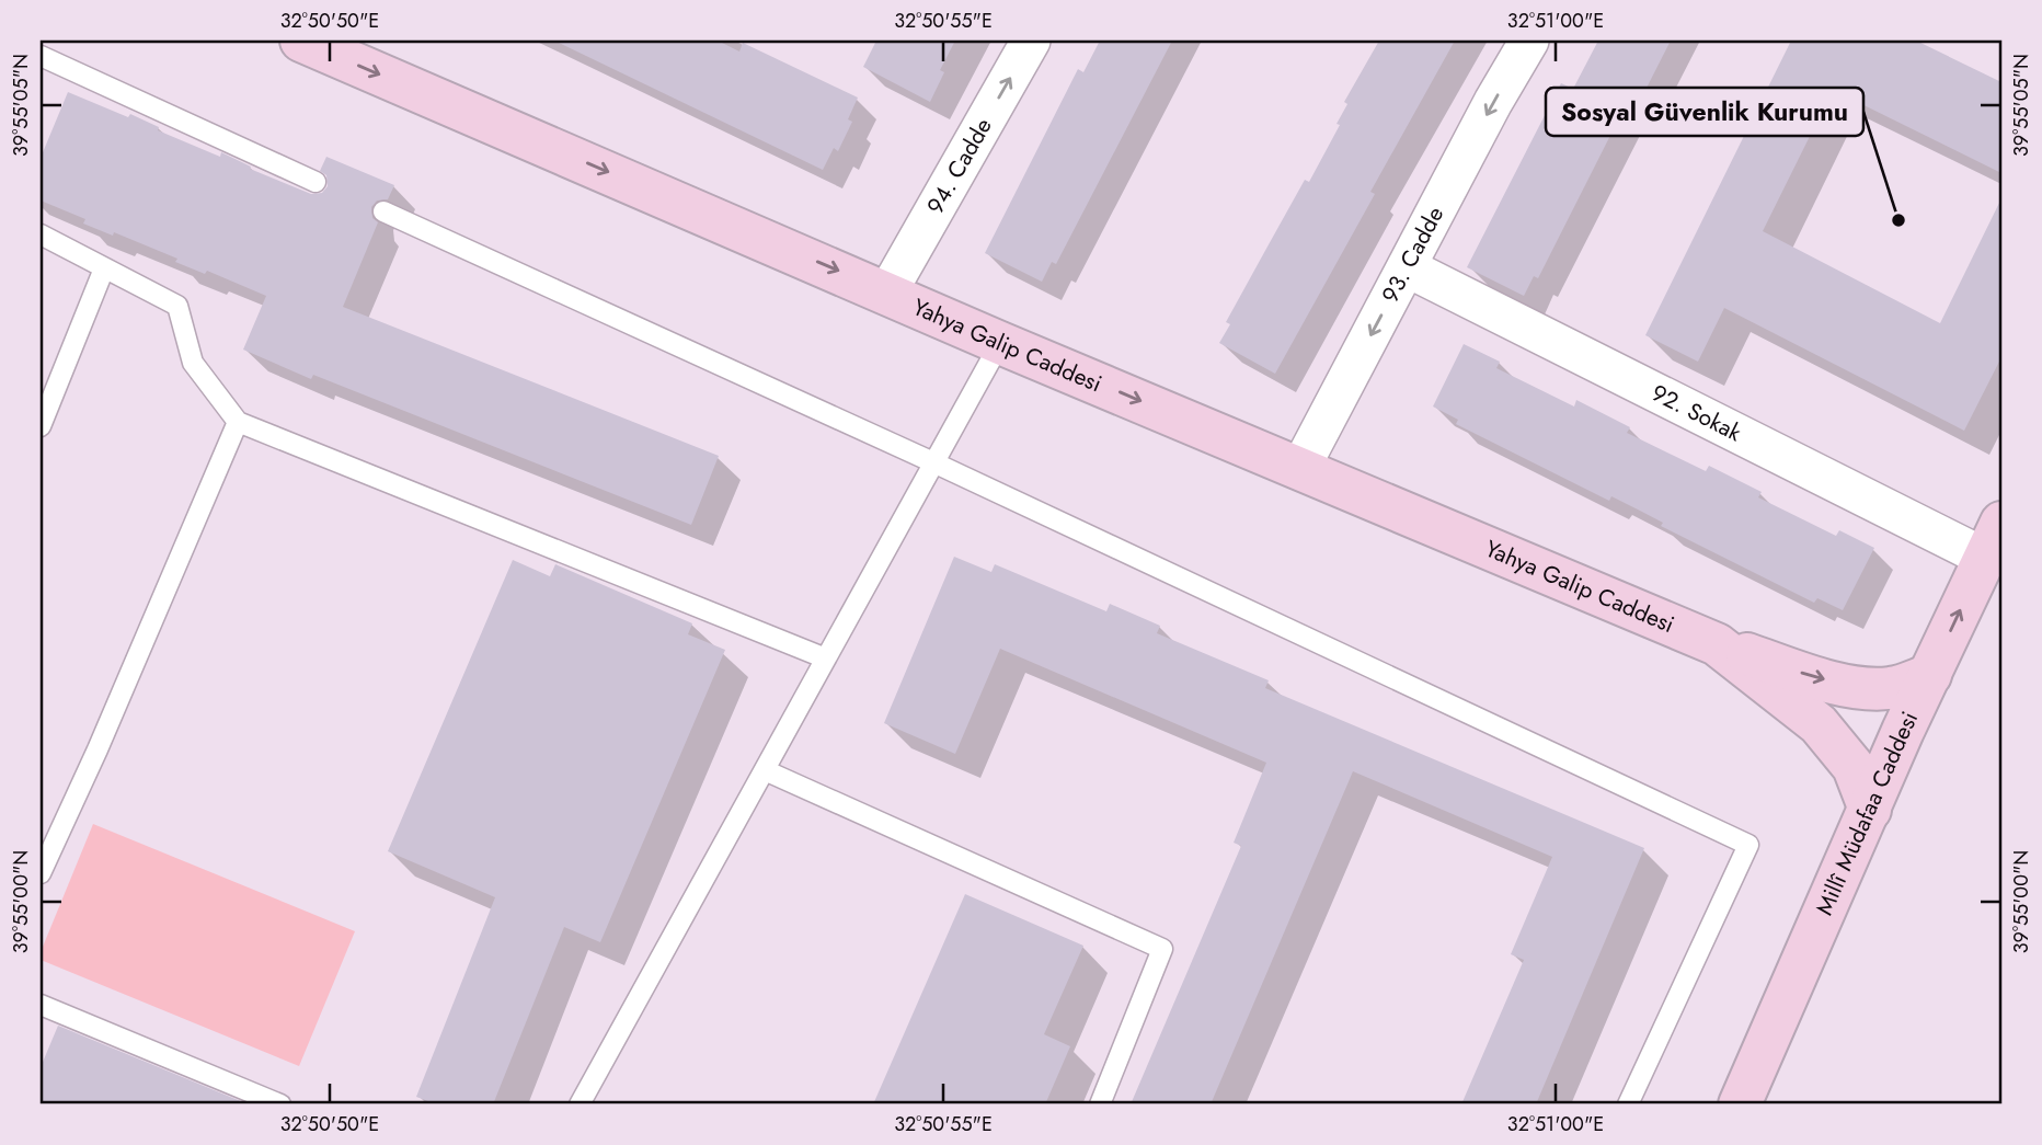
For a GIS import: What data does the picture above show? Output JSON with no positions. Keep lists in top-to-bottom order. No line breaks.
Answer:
{"streets":{"street":["94. Cadde","93. Cadde","Yahya Galip Caddesi","92. Sokak","Millî Müdafaa Caddesi"]},"crossings":[["94. Cadde","Yahya Galip Caddesi"],["93. Cadde","Yahya Galip Caddesi"],["93. Cadde","92. Sokak"],["Yahya Galip Caddesi","Millî Müdafaa Caddesi"],["92. Sokak","Millî Müdafaa Caddesi"]],"one_way":["94. Cadde","93. Cadde","Yahya Galip Caddesi"],"places":["Sosyal Güvenlik Kurumu"],"coordinates":["32°50'50\"E","32°50'55\"E","32°51'00\"E","39°55'05\"N","39°55'00\"N"]}
